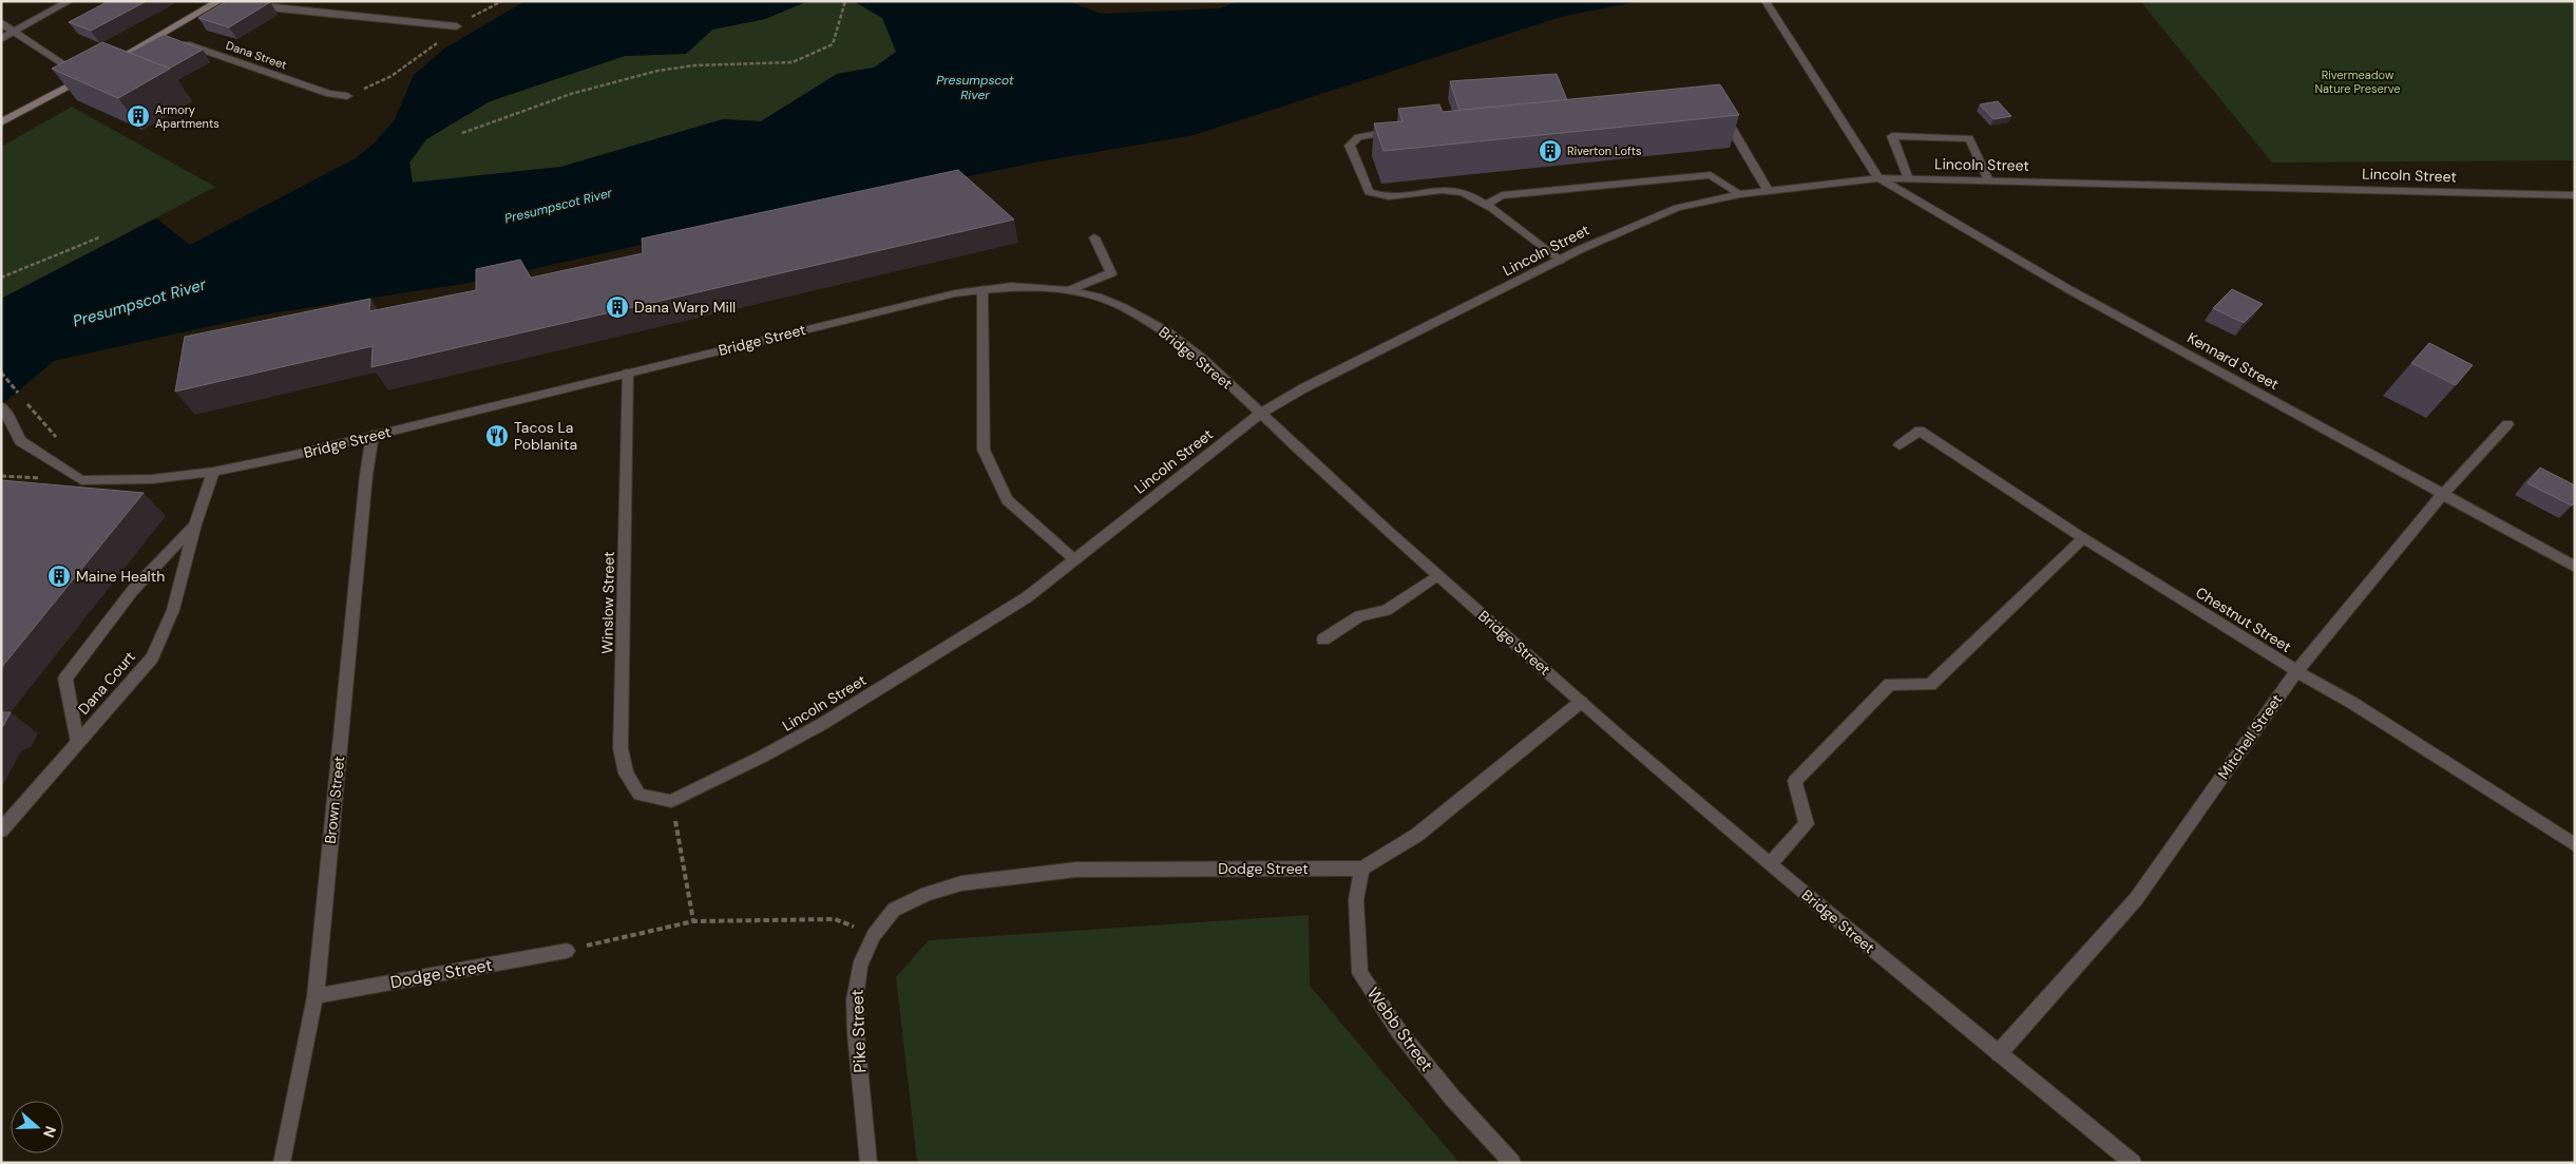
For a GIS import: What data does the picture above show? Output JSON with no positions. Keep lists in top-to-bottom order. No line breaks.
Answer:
{"streets":{"street":["Dana Street","Lincoln Street","Bridge Street","Kennard Street","Winslow Street","Chestnut Street","Dana Court","Mitchell Street","Brown Street","Dodge Street","Webb Street","Pike Street"]},"crossings":[["Lincoln Street","Bridge Street"],["Lincoln Street","Kennard Street"],["Lincoln Street","Winslow Street"],["Bridge Street","Winslow Street"],["Bridge Street","Dana Court"],["Bridge Street","Mitchell Street"],["Bridge Street","Brown Street"],["Kennard Street","Mitchell Street"],["Chestnut Street","Mitchell Street"],["Brown Street","Dodge Street"],["Dodge Street","Webb Street"],["Dodge Street","Pike Street"]],"water":["Presumpscot River"],"parks":["Rivermeadow Nature Preserve"],"places":{"building":["Armory Apartments","Riverton Lofts","Dana Warp Mill","Maine Health"],"restaurant":["Tacos La Poblanita"]},"north":"right"}
